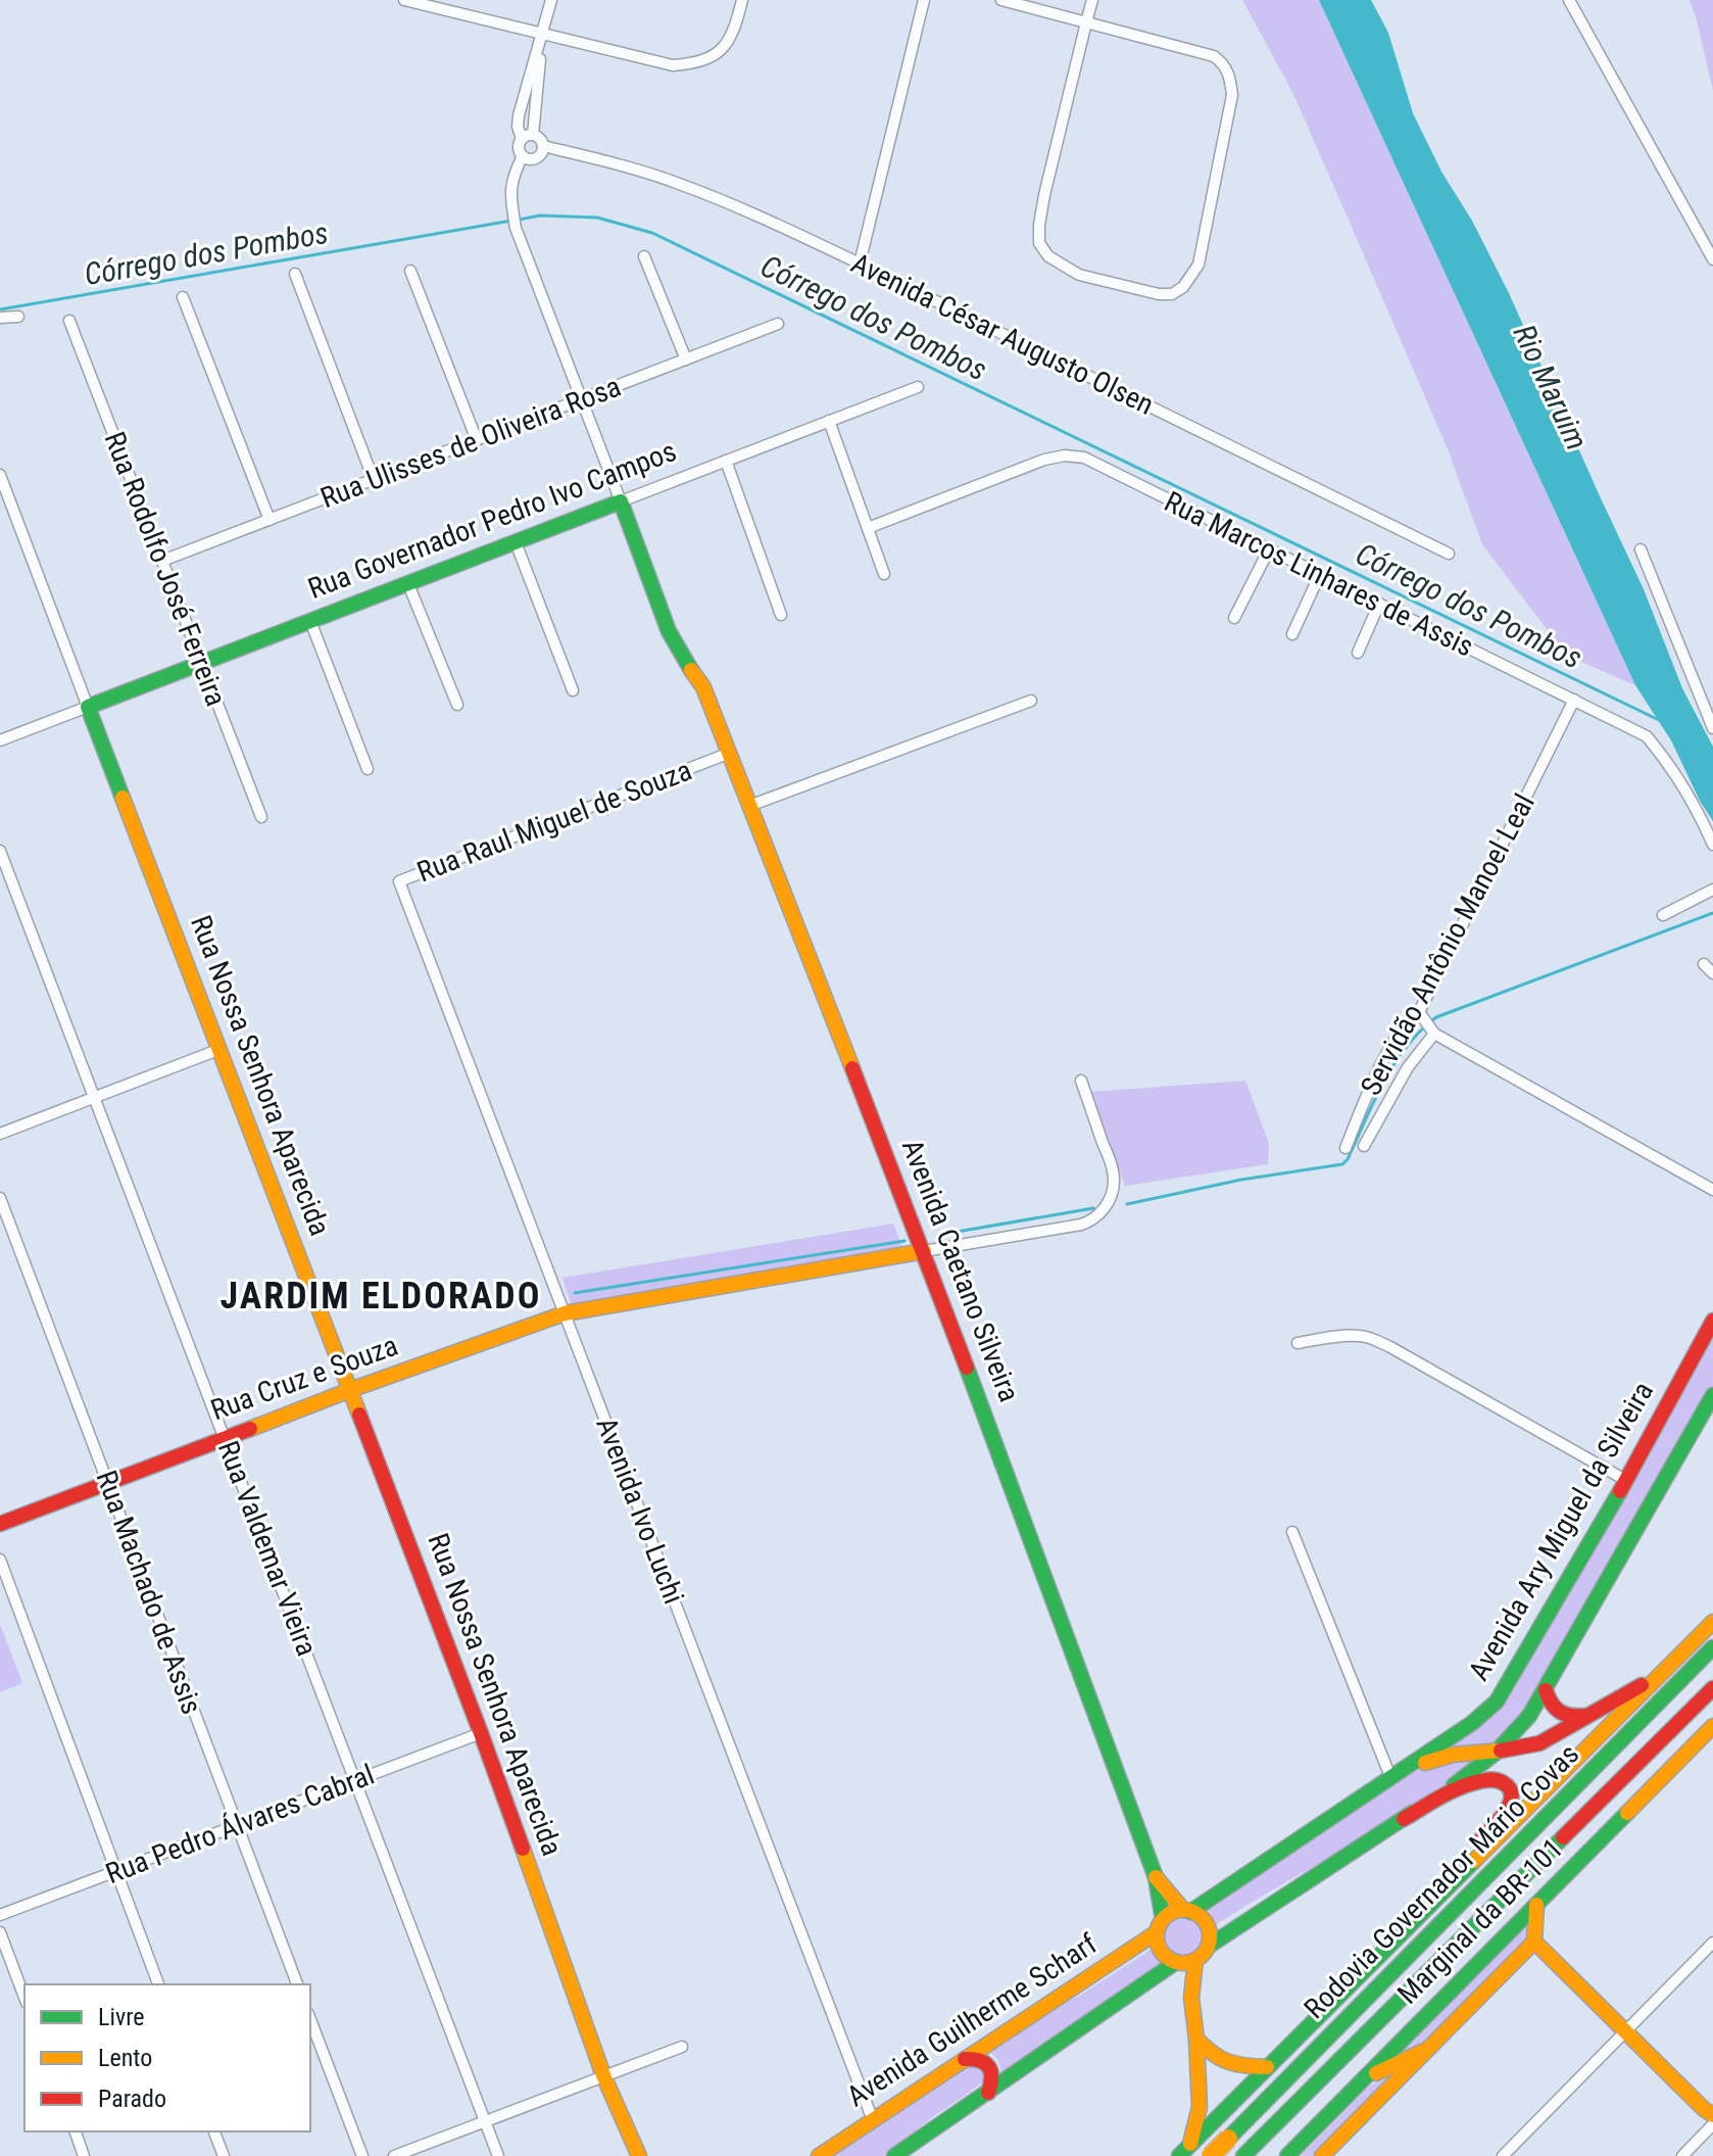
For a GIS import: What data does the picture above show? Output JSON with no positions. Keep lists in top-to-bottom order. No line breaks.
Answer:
{"streets":{"main road":["Rua Governador Pedro Ivo Campos","Rua Nossa Senhora Aparecida","Avenida Caetano Silveira","Rua Cruz e Souza","Avenida Ary Miguel da Silveira","Rodovia Governador Mário Covas","Marginal da BR-101","Avenida Guilherme Scharf"],"street":["Avenida César Augusto Olsen","Rua Ulisses de Oliveira Rosa","Rua Rodolfo José Ferreira","Rua Marcos Linhares de Assis","Rua Raul Miguel de Souza","Servidão Antônio Manoel Leal","Avenida Ivo Luchi","Rua Valdemar Vieira","Rua Machado de Assis","Rua Pedro Álvares Cabral"]},"crossings":[["Rua Ulisses de Oliveira Rosa","Rua Rodolfo José Ferreira"],["Rua Governador Pedro Ivo Campos","Rua Rodolfo José Ferreira"],["Rua Governador Pedro Ivo Campos","Rua Nossa Senhora Aparecida"],["Rua Governador Pedro Ivo Campos","Avenida Caetano Silveira"],["Rua Marcos Linhares de Assis","Servidão Antônio Manoel Leal"],["Rua Raul Miguel de Souza","Avenida Caetano Silveira"],["Rua Raul Miguel de Souza","Avenida Ivo Luchi"],["Rua Nossa Senhora Aparecida","Rua Cruz e Souza"],["Rua Nossa Senhora Aparecida","Rua Pedro Álvares Cabral"],["Avenida Caetano Silveira","Rua Cruz e Souza"],["Avenida Caetano Silveira","Avenida Ary Miguel da Silveira"],["Avenida Caetano Silveira","Avenida Guilherme Scharf"],["Rua Cruz e Souza","Avenida Ivo Luchi"],["Rua Cruz e Souza","Rua Valdemar Vieira"],["Rua Cruz e Souza","Rua Machado de Assis"],["Avenida Ivo Luchi","Avenida Guilherme Scharf"],["Avenida Ary Miguel da Silveira","Avenida Guilherme Scharf"],["Rua Valdemar Vieira","Rua Pedro Álvares Cabral"],["Rua Machado de Assis","Rua Pedro Álvares Cabral"]],"districts":["JARDIM ELDORADO"],"water":["Córrego dos Pombos","Rio Maruim"],"legend":["Livre","Lento","Parado"]}
